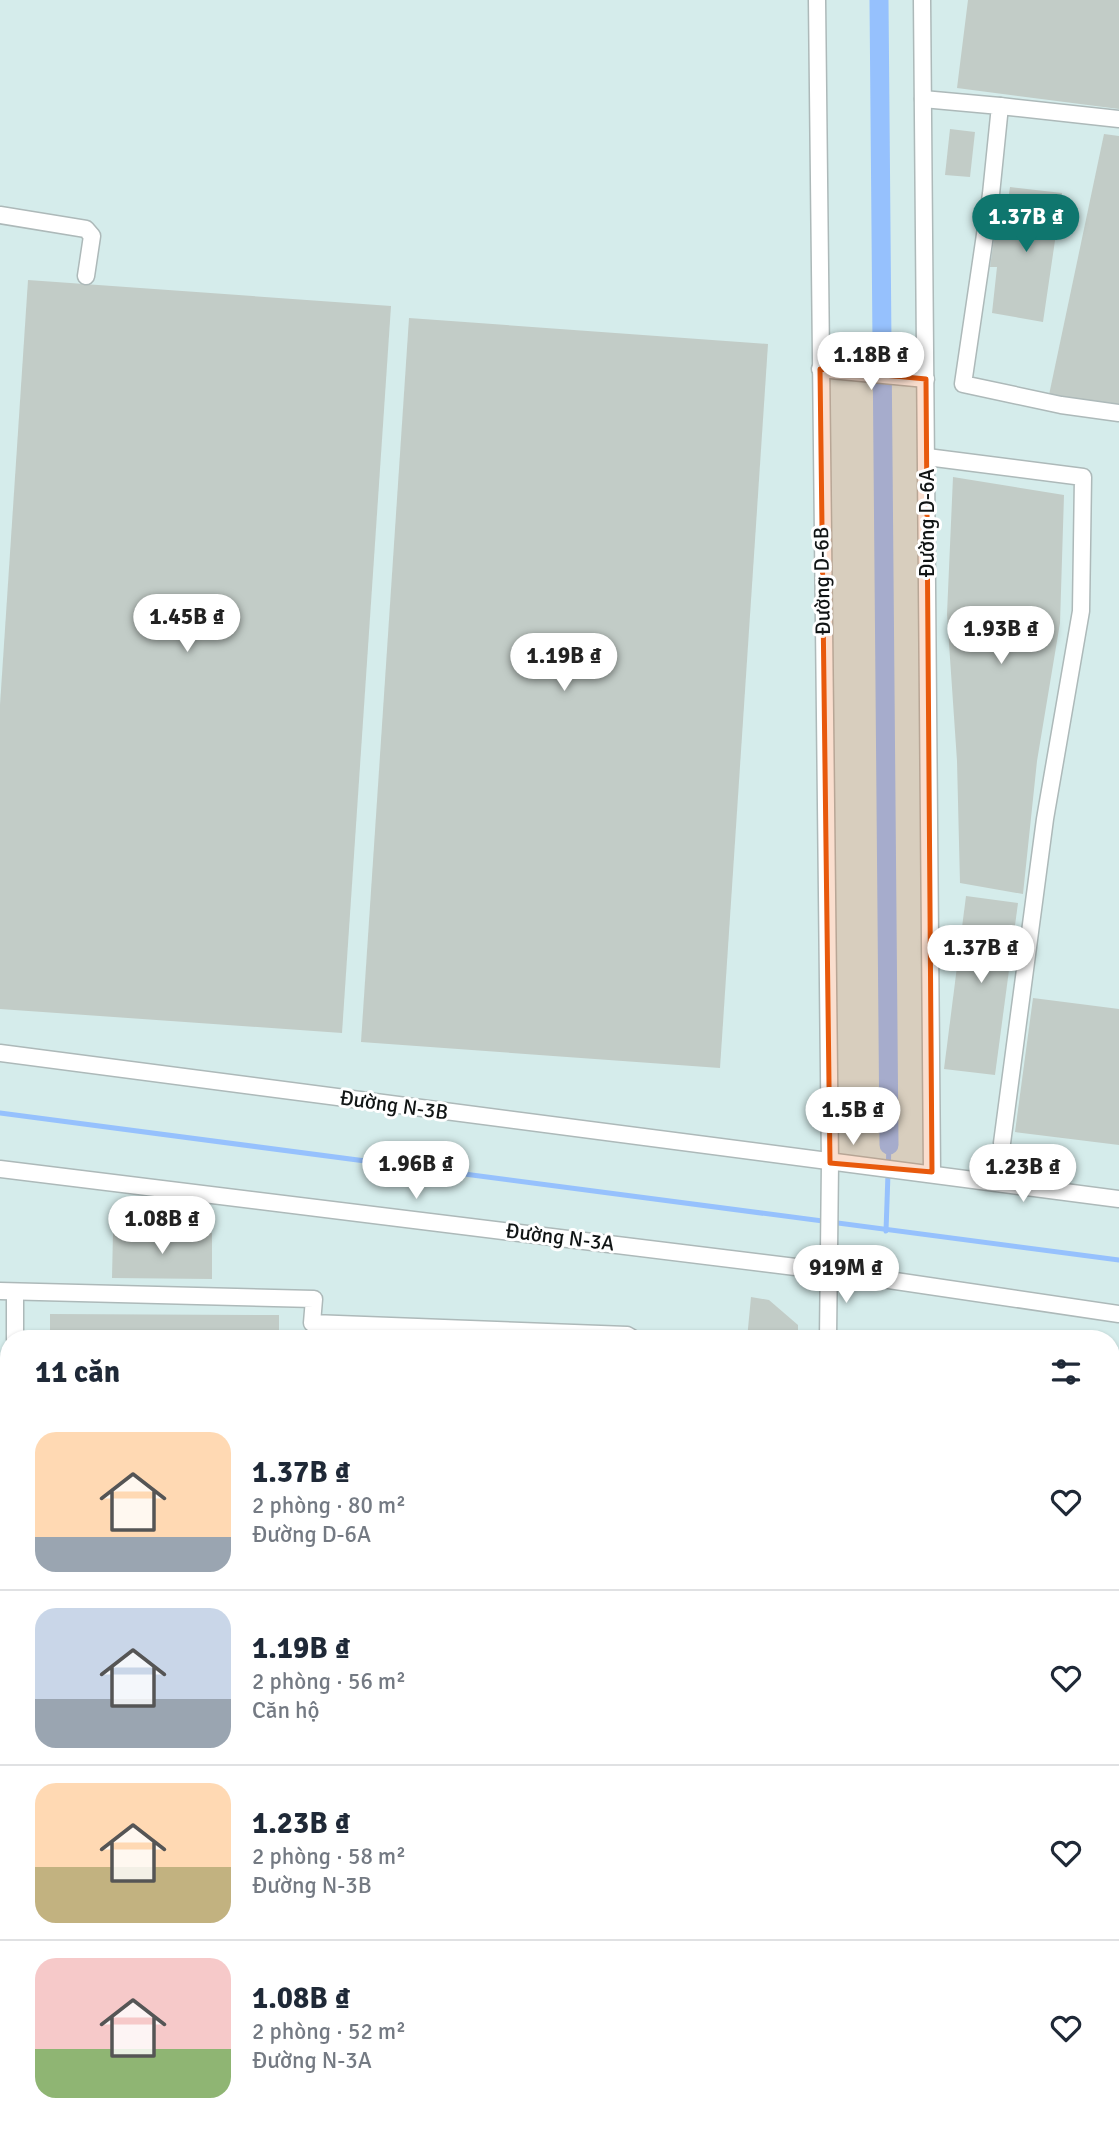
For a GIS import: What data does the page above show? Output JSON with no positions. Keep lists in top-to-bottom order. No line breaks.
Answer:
{"streets":{"street":["Đường D-6A","Đường D-6B","Đường N-3B","Đường N-3A"]},"crossings":[["Đường D-6A","Đường N-3B"],["Đường D-6B","Đường N-3B"],["Đường D-6B","Đường N-3A"]],"page":{"price":["1.37B ₫","1.18B ₫","1.45B ₫","1.93B ₫","1.19B ₫","1.37B ₫","1.5B ₫","1.96B ₫","1.23B ₫","1.08B ₫","919M ₫"],"heading":"11 căn","list":[{"name":"1.37B ₫","note":"2 phòng · 80 m² · Đường D-6A"},{"name":"1.19B ₫","note":"2 phòng · 56 m² · Căn hộ"},{"name":"1.23B ₫","note":"2 phòng · 58 m² · Đường N-3B"},{"name":"1.08B ₫","note":"2 phòng · 52 m² · Đường N-3A"}]}}
